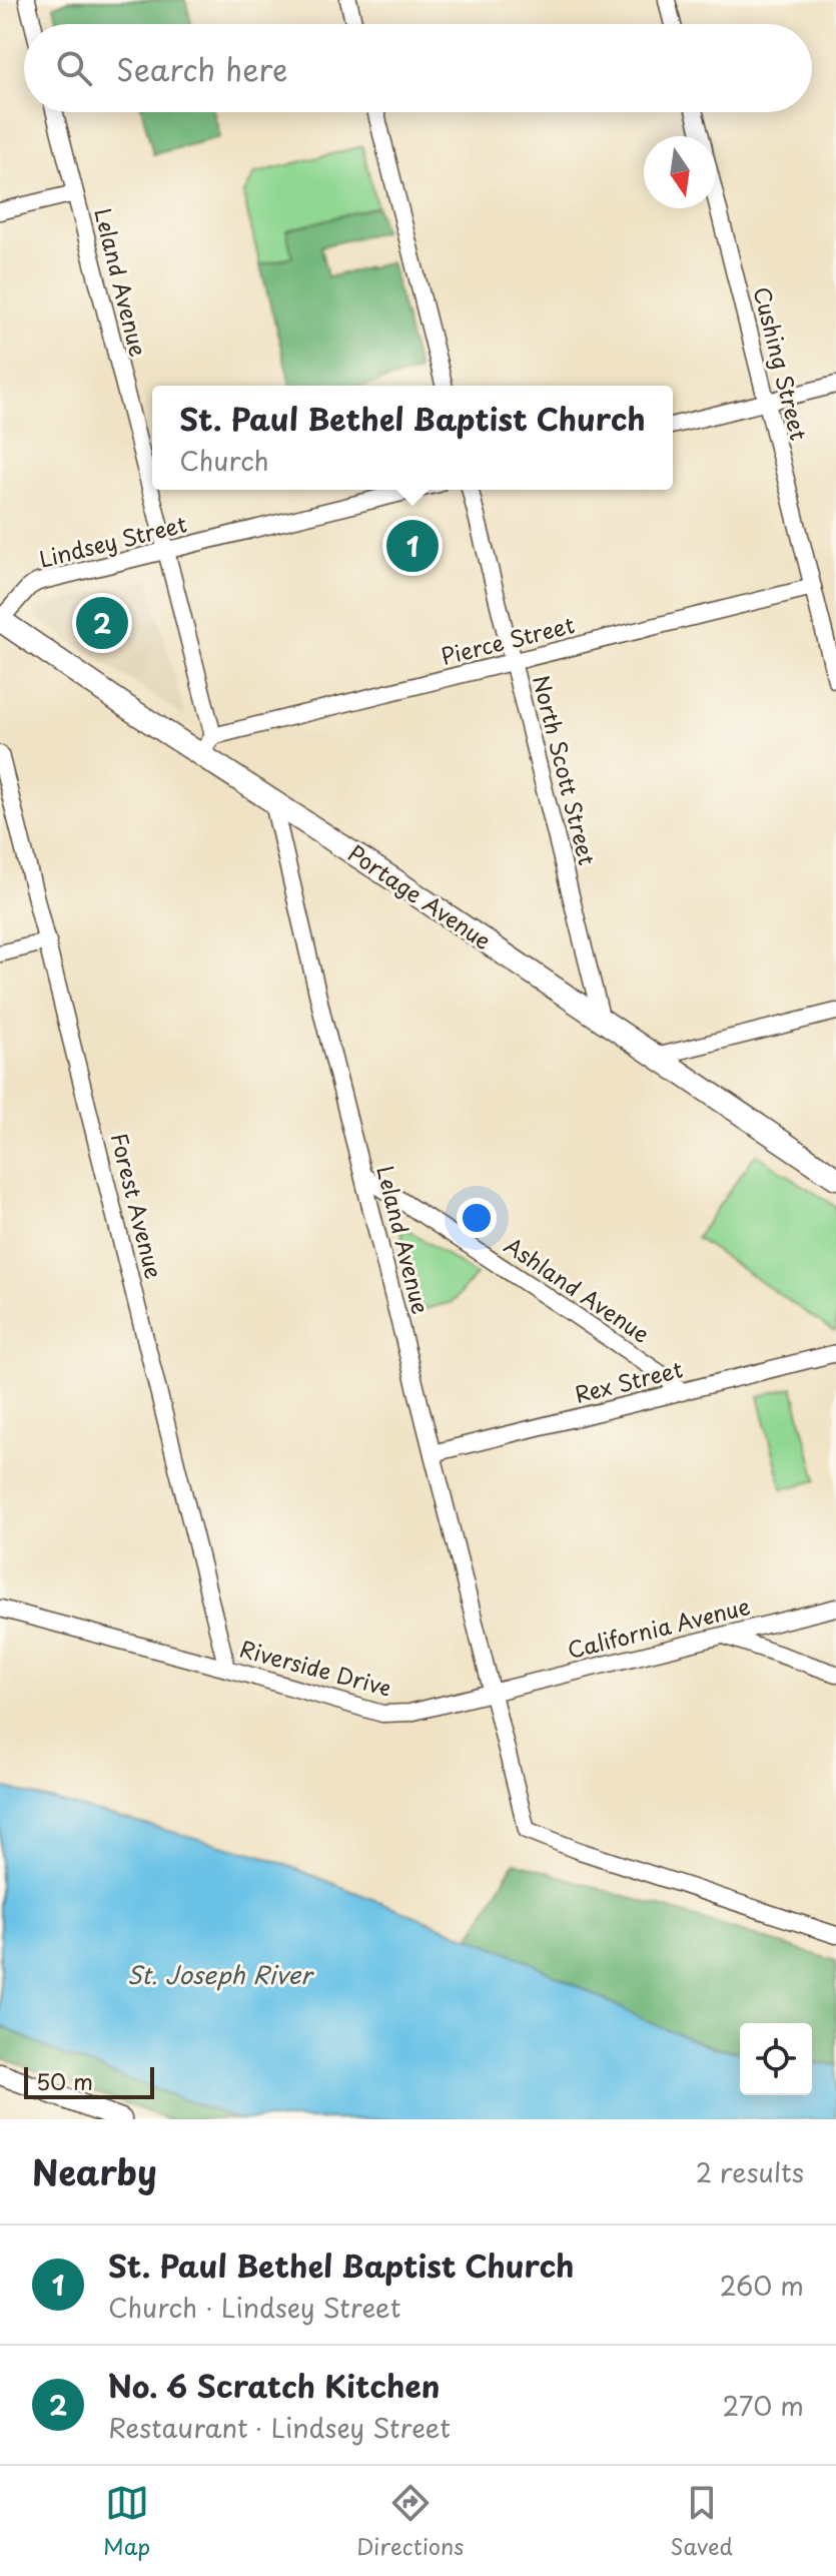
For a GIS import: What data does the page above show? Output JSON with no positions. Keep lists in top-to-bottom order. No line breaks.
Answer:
{"streets":{"main road":["Portage Avenue"],"street":["Leland Avenue","Cushing Street","Lindsey Street","Pierce Street","North Scott Street","Forest Avenue","Ashland Avenue","Rex Street","California Avenue","Riverside Drive"]},"crossings":[["Leland Avenue","Lindsey Street"],["Leland Avenue","Pierce Street"],["Leland Avenue","Portage Avenue"],["Leland Avenue","Ashland Avenue"],["Leland Avenue","Rex Street"],["Leland Avenue","California Avenue"],["Leland Avenue","Riverside Drive"],["Cushing Street","Pierce Street"],["Lindsey Street","Portage Avenue"],["Pierce Street","North Scott Street"],["Pierce Street","Portage Avenue"],["North Scott Street","Portage Avenue"],["Forest Avenue","Riverside Drive"],["Ashland Avenue","Rex Street"],["California Avenue","Riverside Drive"]],"water":["St. Joseph River"],"scale_bar":"50 m","north":"bottom","page":{"search":"Search here","popup":["St. Paul Bethel Baptist Church","Church"],"pins":["1","2"],"scale":"50 m","heading":["Nearby","2 results"],"list":[{"mark":"1","name":"St. Paul Bethel Baptist Church","note":"Church · Lindsey Street","value":"260 m"},{"mark":"2","name":"No. 6 Scratch Kitchen","note":"Restaurant · Lindsey Street","value":"270 m"}],"nav":["Map","Directions","Saved"]}}
